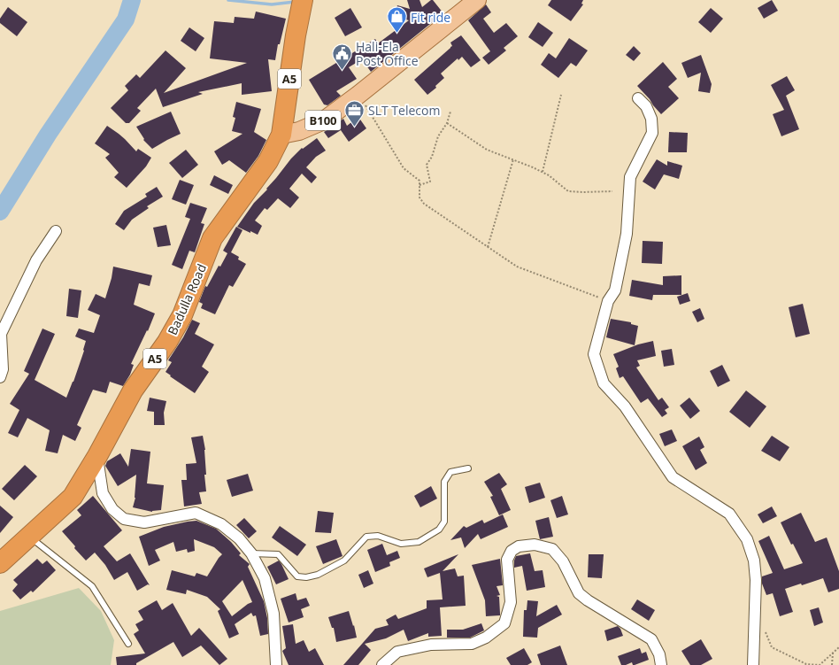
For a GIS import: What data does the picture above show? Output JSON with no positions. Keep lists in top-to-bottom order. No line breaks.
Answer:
{"streets":{"highway":["A5","Badulla Road"],"main road":["B100"]},"crossings":[["B100","Badulla Road"]],"places":{"shop":["Fit ride"],"public building":["Hali-Ela Post Office"],"office":["SLT Telecom"]}}
